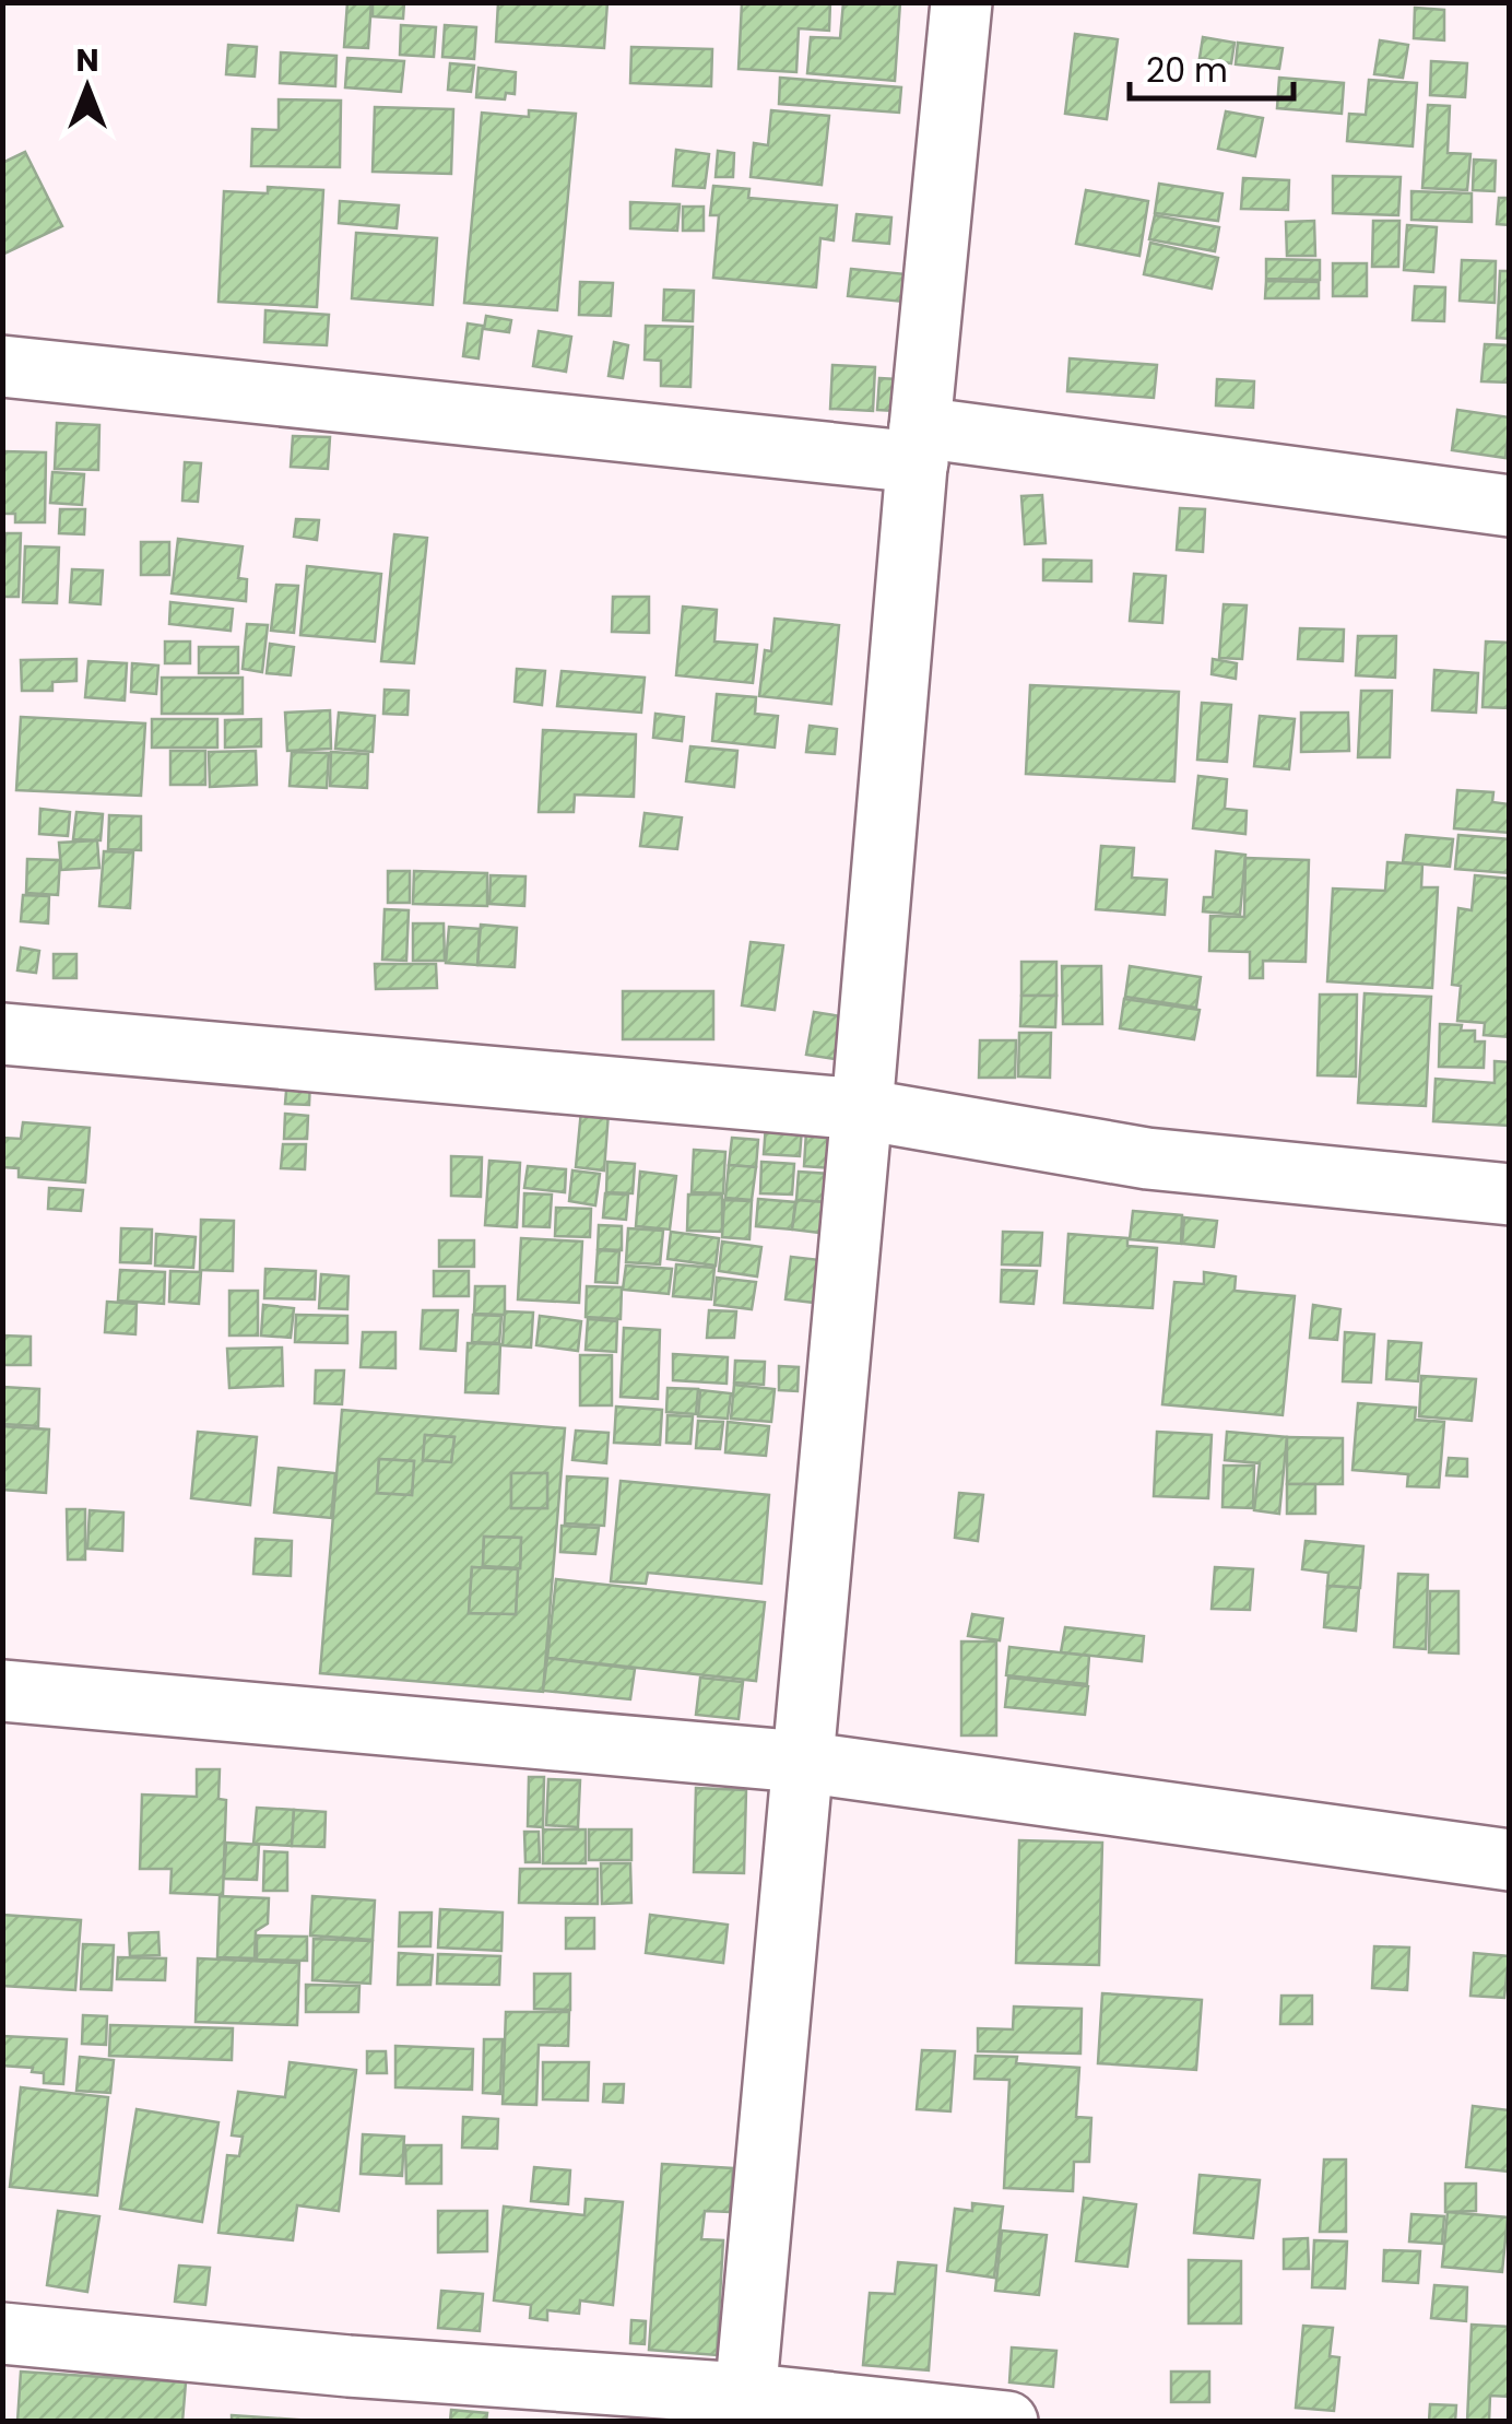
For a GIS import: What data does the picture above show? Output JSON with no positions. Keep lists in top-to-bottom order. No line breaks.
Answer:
{"scale_bar":"20 m","north":"top"}
